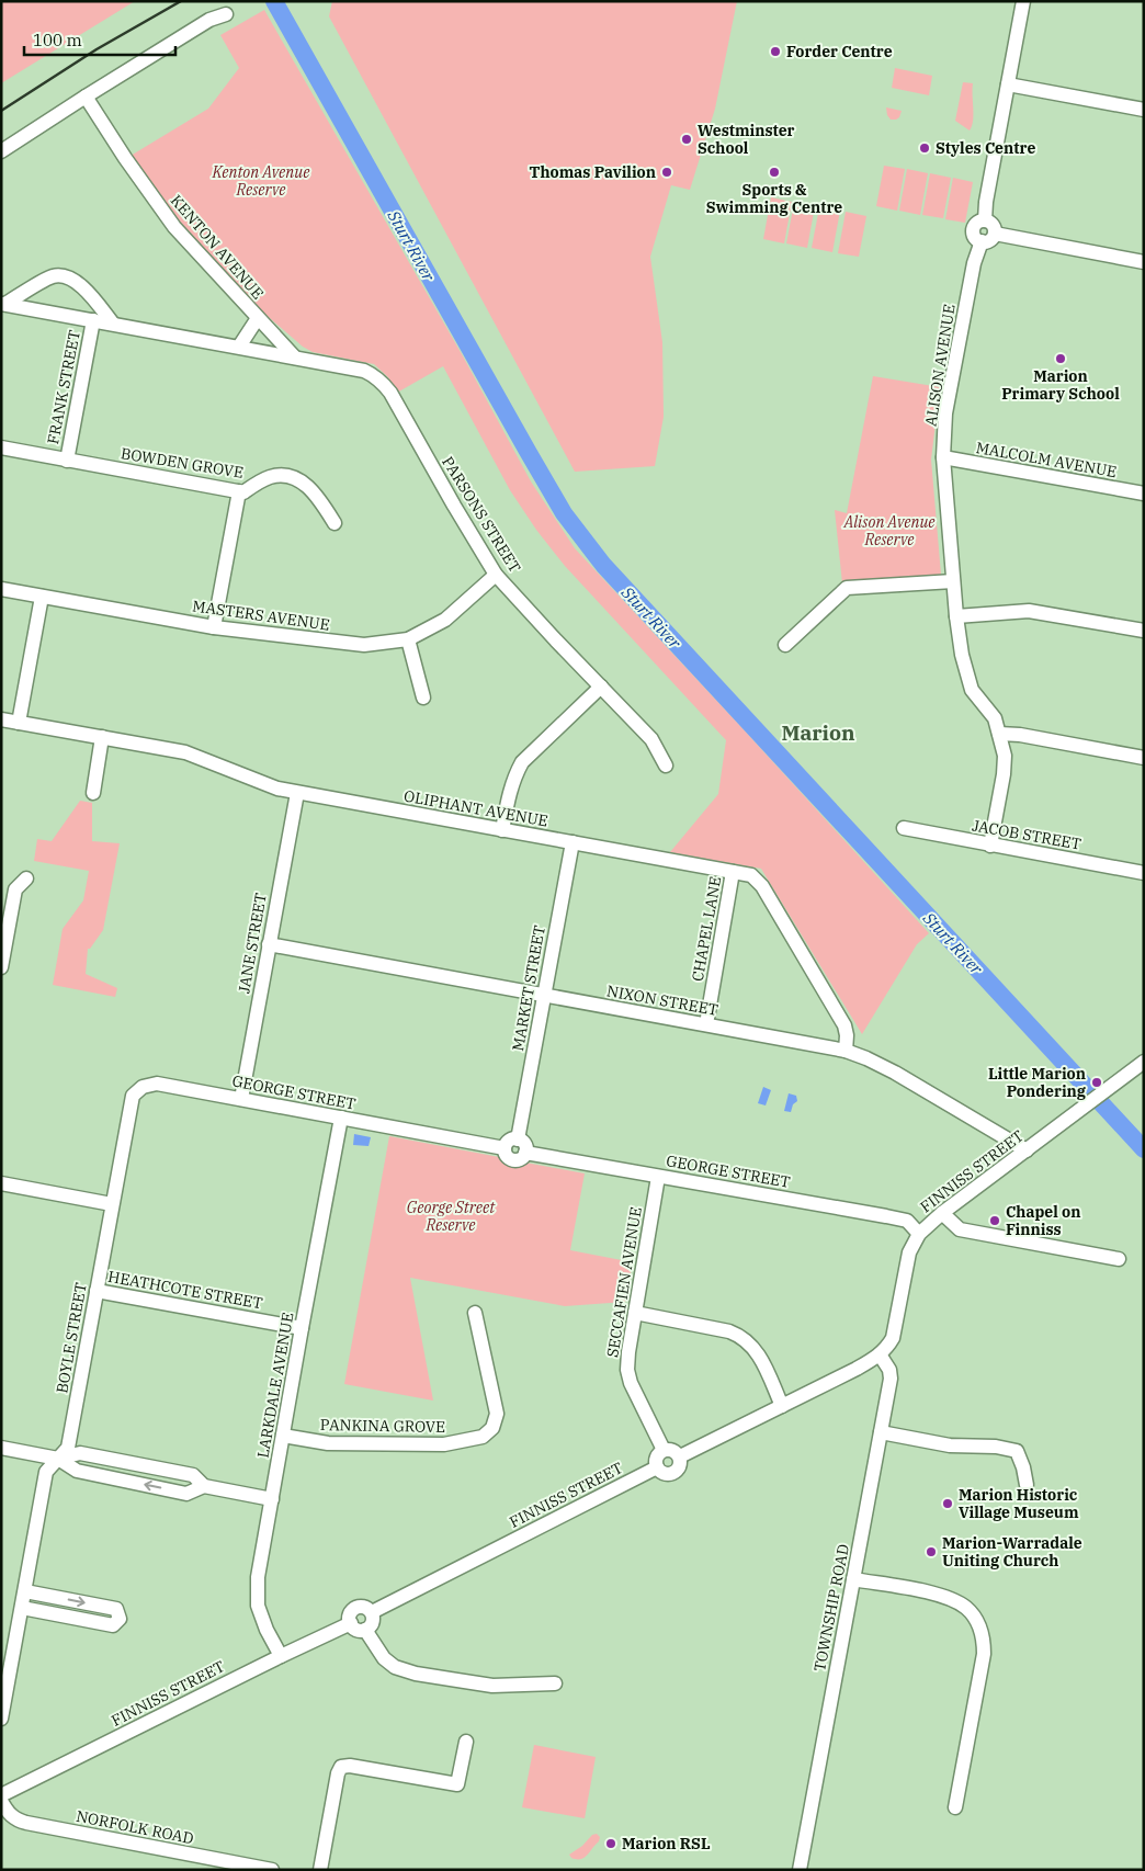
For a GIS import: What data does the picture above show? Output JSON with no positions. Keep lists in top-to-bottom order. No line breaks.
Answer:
{"streets":{"street":["KENTON AVENUE","ALISON AVENUE","FRANK STREET","MALCOLM AVENUE","BOWDEN GROVE","PARSONS STREET","MASTERS AVENUE","OLIPHANT AVENUE","JACOB STREET","CHAPEL LANE","JANE STREET","MARKET STREET","NIXON STREET","GEORGE STREET","FINNISS STREET","SECCAFIEN AVENUE","HEATHCOTE STREET","BOYLE STREET","LARKDALE AVENUE","PANKINA GROVE","TOWNSHIP ROAD","NORFOLK ROAD"]},"crossings":[["KENTON AVENUE","PARSONS STREET"],["ALISON AVENUE","MALCOLM AVENUE"],["ALISON AVENUE","JACOB STREET"],["FRANK STREET","BOWDEN GROVE"],["FRANK STREET","PARSONS STREET"],["PARSONS STREET","MASTERS AVENUE"],["OLIPHANT AVENUE","CHAPEL LANE"],["OLIPHANT AVENUE","JANE STREET"],["OLIPHANT AVENUE","MARKET STREET"],["OLIPHANT AVENUE","NIXON STREET"],["CHAPEL LANE","NIXON STREET"],["JANE STREET","NIXON STREET"],["JANE STREET","GEORGE STREET"],["MARKET STREET","NIXON STREET"],["MARKET STREET","GEORGE STREET"],["NIXON STREET","FINNISS STREET"],["GEORGE STREET","FINNISS STREET"],["GEORGE STREET","SECCAFIEN AVENUE"],["GEORGE STREET","BOYLE STREET"],["GEORGE STREET","LARKDALE AVENUE"],["FINNISS STREET","SECCAFIEN AVENUE"],["FINNISS STREET","LARKDALE AVENUE"],["FINNISS STREET","TOWNSHIP ROAD"],["HEATHCOTE STREET","BOYLE STREET"],["HEATHCOTE STREET","LARKDALE AVENUE"],["LARKDALE AVENUE","PANKINA GROVE"]],"districts":["Marion"],"water":["Sturt River"],"parks":["Kenton Avenue Reserve","Alison Avenue Reserve","George Street Reserve"],"places":["Forder Centre","Westminster School","Styles Centre","Thomas Pavilion","Sports & Swimming Centre","Marion Primary School","Little Marion Pondering","Chapel on Finniss","Marion Historic Village Museum","Marion-Warradale Uniting Church","Marion RSL"],"scale_bar":"100 m"}
